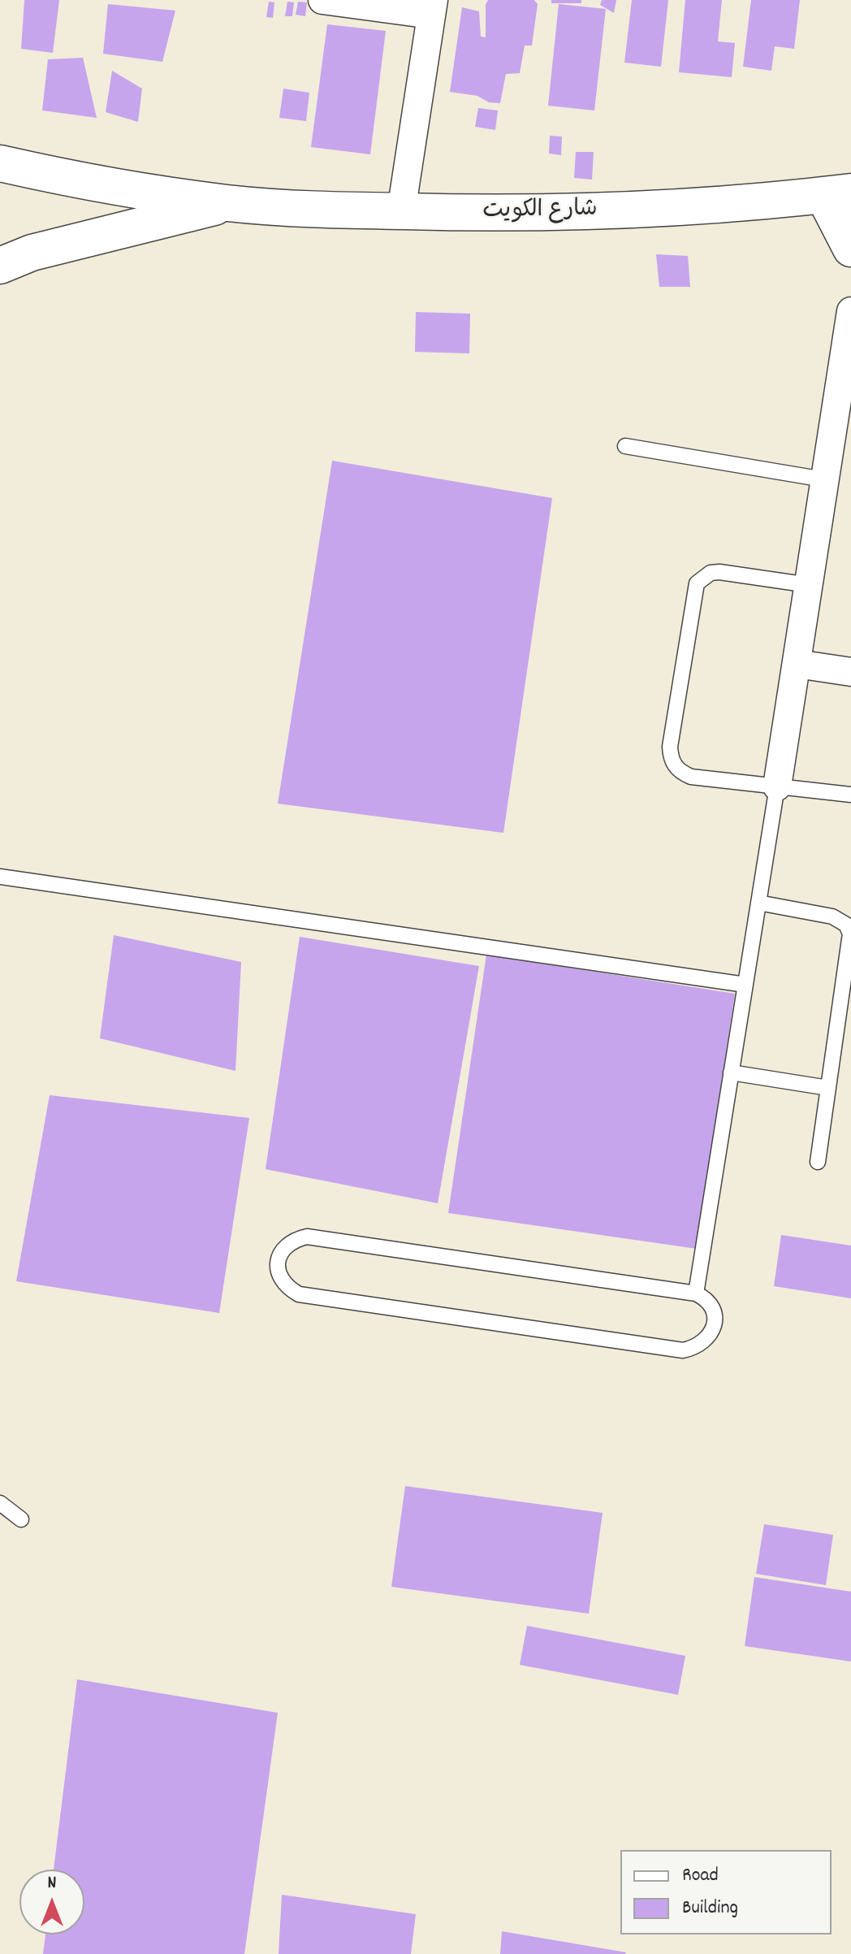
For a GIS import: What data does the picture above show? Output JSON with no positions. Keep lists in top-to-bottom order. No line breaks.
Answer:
{"streets":{"main road":["شارع الكويت"]},"legend":["Road","Building"],"north":"top"}
